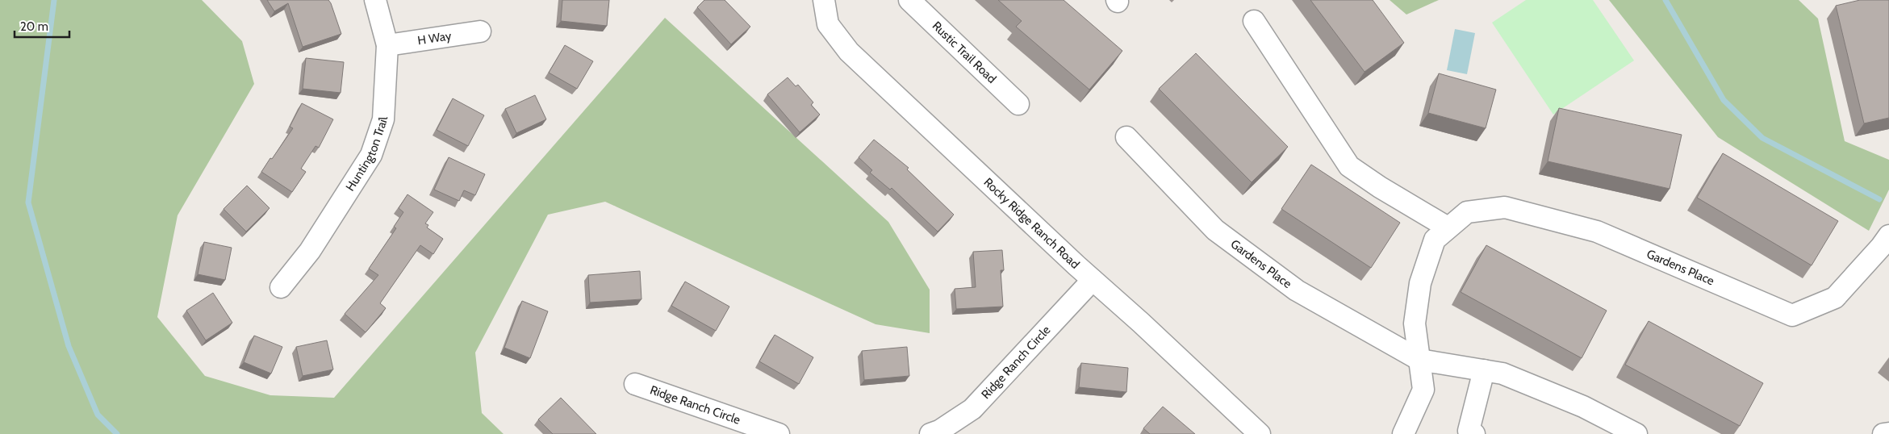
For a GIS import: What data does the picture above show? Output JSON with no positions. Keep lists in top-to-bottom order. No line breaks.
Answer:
{"streets":{"street":["H Way","Rustic Trail Road","Huntington Trail","Rocky Ridge Ranch Road","Gardens Place","Ridge Ranch Circle"]},"crossings":[["H Way","Huntington Trail"],["Rocky Ridge Ranch Road","Ridge Ranch Circle"]],"scale_bar":"20 m"}
